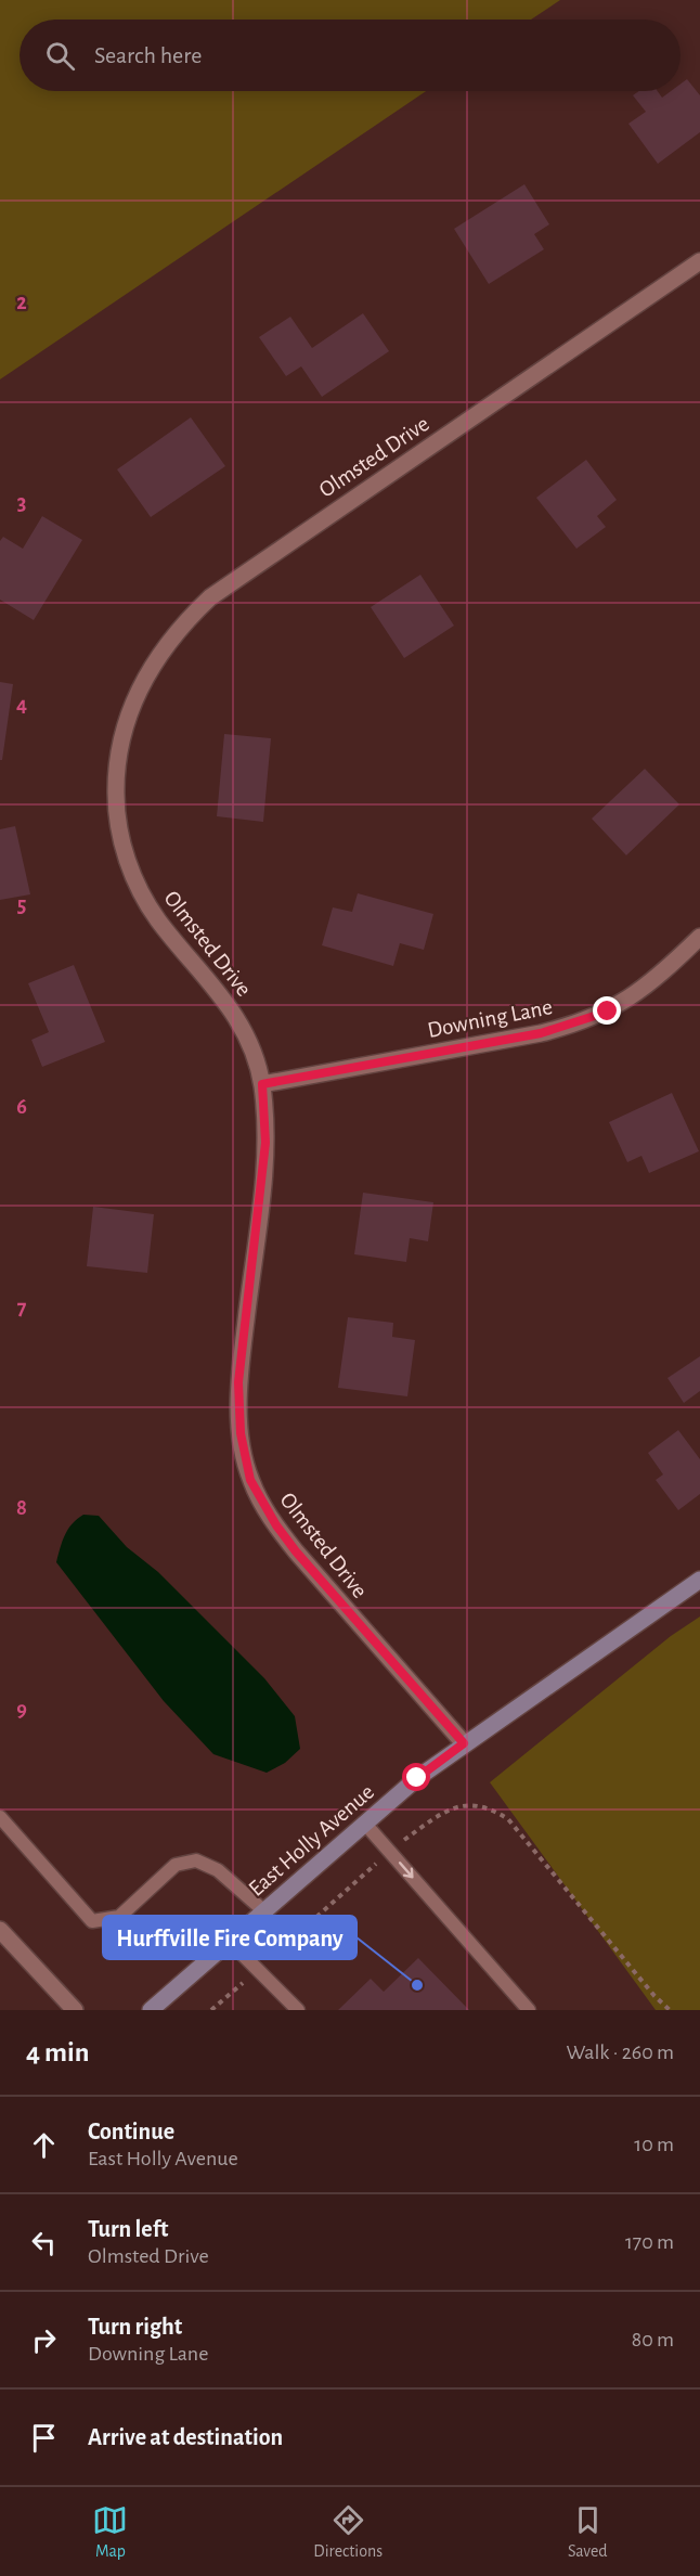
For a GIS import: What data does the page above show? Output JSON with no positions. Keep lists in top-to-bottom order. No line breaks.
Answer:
{"streets":{"street":["Olmsted Drive","Downing Lane","East Holly Avenue"]},"crossings":[["Olmsted Drive","Downing Lane"],["Olmsted Drive","East Holly Avenue"]],"places":["Hurffville Fire Company"],"page":{"search":"Search here","heading":["4 min","Walk · 260 m"],"list":[["Continue","East Holly Avenue","10 m"],["Turn left","Olmsted Drive","170 m"],["Turn right","Downing Lane","80 m"],"Arrive at destination"],"nav":["Map","Directions","Saved"]},"grid":{"rows":["2","3","4","5","6","7","8","9"]}}
